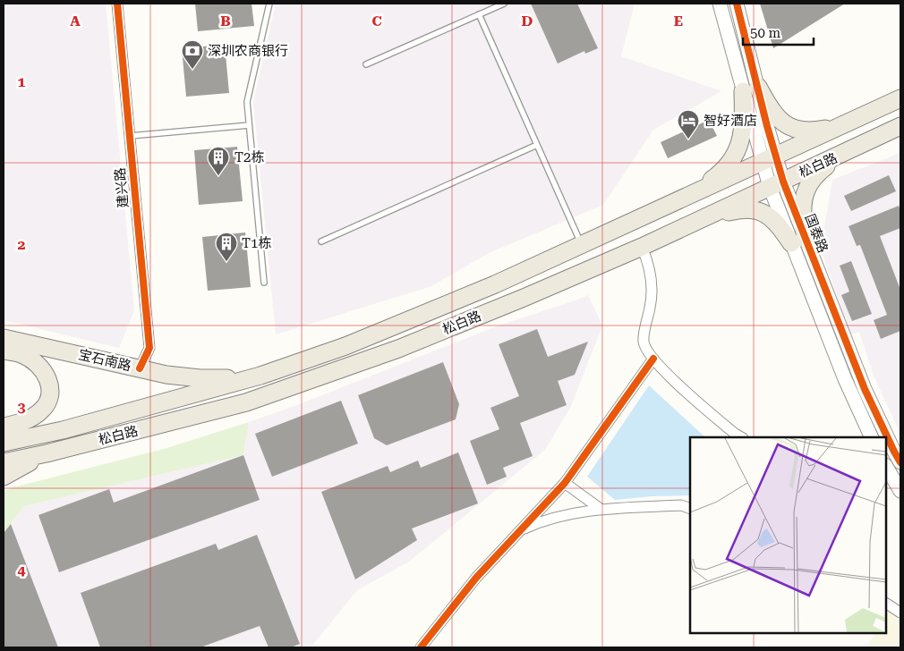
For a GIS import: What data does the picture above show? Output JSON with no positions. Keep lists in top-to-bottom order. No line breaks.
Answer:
{"streets":{"main road":["松白路","宝石南路"],"street":["建兴路","国泰路"]},"crossings":[["松白路","国泰路"],["松白路","宝石南路"],["建兴路","宝石南路"]],"places":{"bank":["深圳农商银行"],"hotel":["智好酒店"],"building":["T2栋","T1栋"]},"scale_bar":"50 m","grid":{"columns":["A","B","C","D","E"],"rows":["1","2","3","4"]}}
